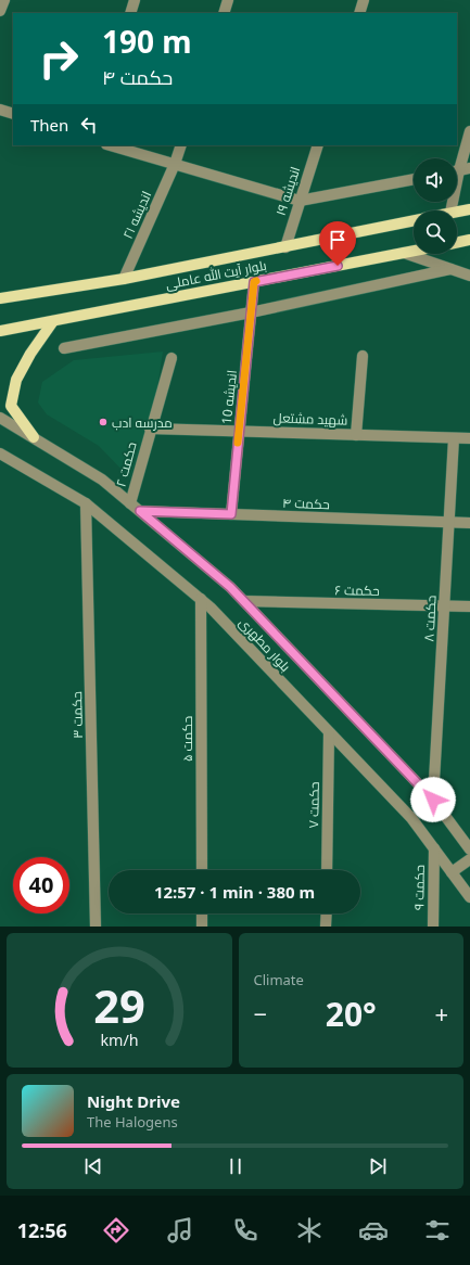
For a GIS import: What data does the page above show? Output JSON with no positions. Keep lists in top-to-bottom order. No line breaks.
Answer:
{"streets":{"main road":["بلوار آیت‌ الله عاملی"],"street":["اندیشه ۱۹","اندیشه ۲۱","اندیشه 10","شهید مشتعل","حکمت ۲","حکمت ۴","حکمت ۶","حکمت ۸","بلوار مطهری","حکمت ۳","حکمت ۵","حکمت ۷","حکمت ۹"]},"crossings":[["اندیشه ۱۹","بلوار آیت‌ الله عاملی"],["اندیشه ۲۱","بلوار آیت‌ الله عاملی"],["بلوار آیت‌ الله عاملی","اندیشه 10"],["اندیشه 10","شهید مشتعل"],["اندیشه 10","حکمت ۴"],["شهید مشتعل","حکمت ۲"],["شهید مشتعل","حکمت ۸"],["حکمت ۲","بلوار مطهری"],["حکمت ۴","حکمت ۸"],["حکمت ۴","بلوار مطهری"],["حکمت ۶","حکمت ۸"],["حکمت ۶","بلوار مطهری"],["حکمت ۸","بلوار مطهری"],["بلوار مطهری","حکمت ۳"],["بلوار مطهری","حکمت ۵"],["بلوار مطهری","حکمت ۷"],["بلوار مطهری","حکمت ۹"]],"places":["مدرسه ادب"],"page":{"turn":["190 m","حکمت ۴"],"then":"Then","limit":"40","trip":"12:57 · 1 min · 380 m","tile":"Climate","heat":["−","20°","+"],"song":["Night Drive","The Halogens"],"tabs":"12:56","gauge":["29","km/h"]}}
